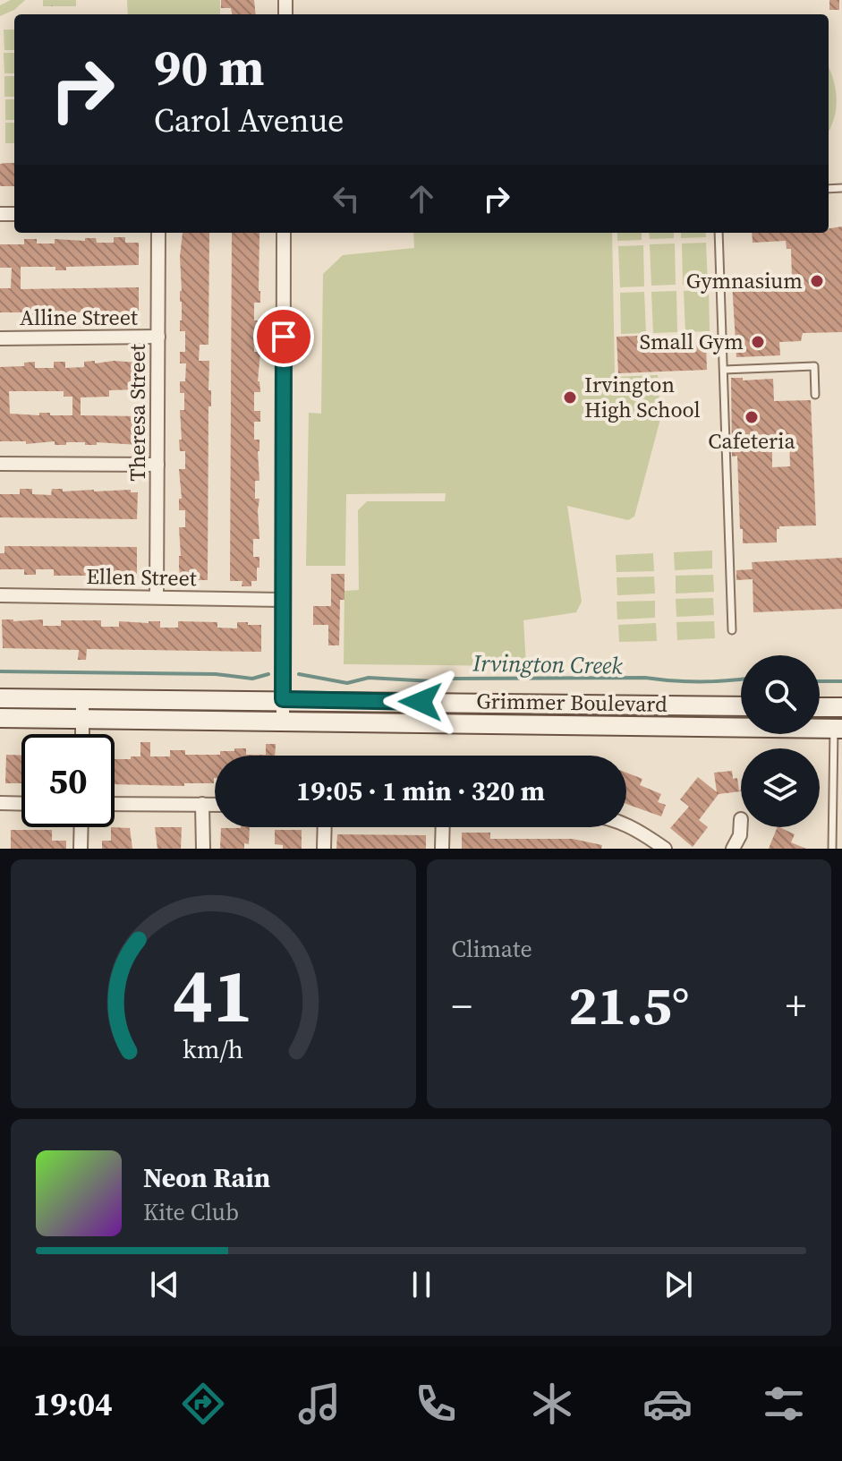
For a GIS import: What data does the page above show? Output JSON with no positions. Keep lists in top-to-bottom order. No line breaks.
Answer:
{"streets":{"main road":["Grimmer Boulevard"],"street":["Alline Street","Theresa Street","Ellen Street"]},"crossings":[["Alline Street","Theresa Street"],["Theresa Street","Ellen Street"]],"water":["Irvington Creek"],"places":["Gymnasium","Small Gym","Irvington High School","Cafeteria"],"page":{"turn":["90 m","Carol Avenue"],"limit":"50","trip":"19:05 · 1 min · 320 m","tile":"Climate","heat":["−","21.5°","+"],"song":["Neon Rain","Kite Club"],"tabs":"19:04","gauge":["41","km/h"]}}
